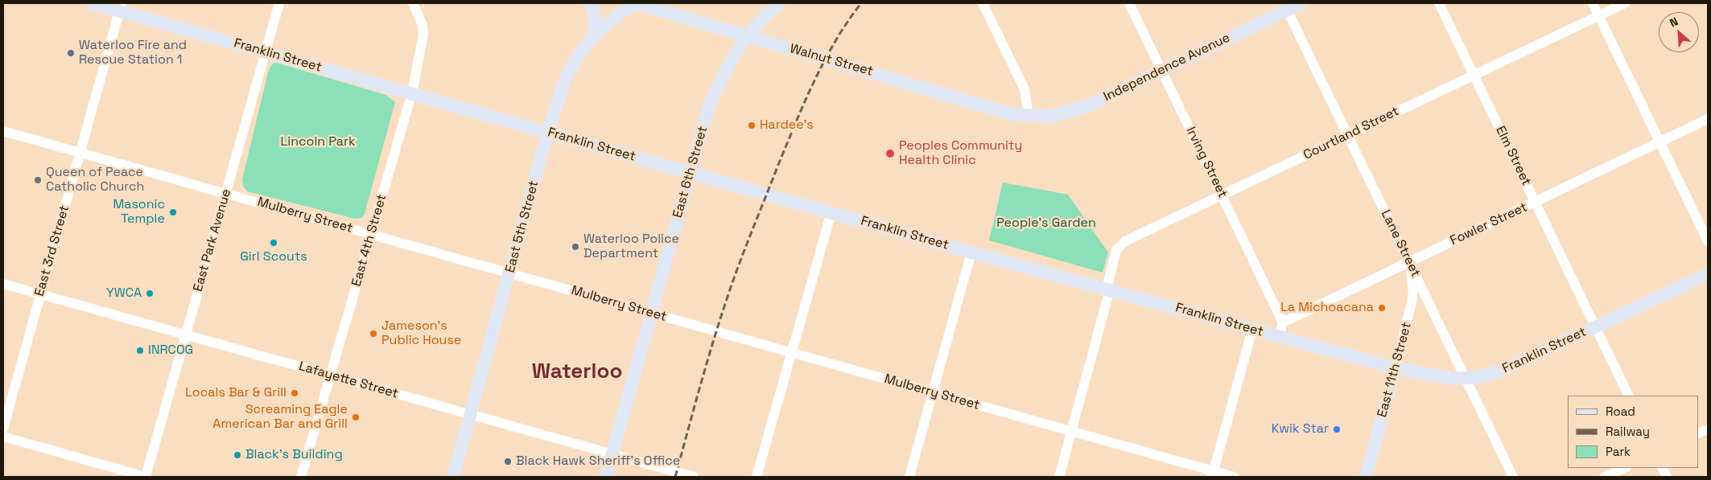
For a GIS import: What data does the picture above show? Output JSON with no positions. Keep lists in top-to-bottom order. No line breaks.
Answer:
{"streets":{"main road":["Franklin Street","Walnut Street","Independence Avenue","East 6th Street","East 5th Street","East 11th Street"],"street":["Courtland Street","Elm Street","Irving Street","Mulberry Street","Fowler Street","East Park Avenue","East 4th Street","Lane Street","East 3rd Street","Lafayette Street"]},"crossings":[["Franklin Street","Courtland Street"],["Franklin Street","Elm Street"],["Franklin Street","East 6th Street"],["Franklin Street","East 5th Street"],["Franklin Street","East Park Avenue"],["Franklin Street","East 4th Street"],["Franklin Street","Lane Street"],["Franklin Street","East 3rd Street"],["Franklin Street","East 11th Street"],["Walnut Street","Independence Avenue"],["Walnut Street","East 6th Street"],["Walnut Street","East 5th Street"],["Independence Avenue","Irving Street"],["Independence Avenue","Lane Street"],["Courtland Street","Elm Street"],["Courtland Street","Irving Street"],["Courtland Street","Mulberry Street"],["Courtland Street","Lane Street"],["Elm Street","Fowler Street"],["Irving Street","Fowler Street"],["East 6th Street","Mulberry Street"],["East 6th Street","Lafayette Street"],["Mulberry Street","East 5th Street"],["Mulberry Street","East Park Avenue"],["Mulberry Street","East 4th Street"],["Mulberry Street","East 3rd Street"],["Fowler Street","Lane Street"],["Fowler Street","East 11th Street"],["East 5th Street","Lafayette Street"],["East Park Avenue","Lafayette Street"],["East 4th Street","Lafayette Street"],["Lane Street","East 11th Street"],["East 3rd Street","Lafayette Street"]],"districts":["Waterloo"],"parks":["Lincoln Park","People's Garden"],"places":["Waterloo Fire and Rescue Station 1","Hardee's","Peoples Community Health Clinic","Queen of Peace Catholic Church","Masonic Temple","Girl Scouts","Waterloo Police Department","YWCA","La Michoacana","Jameson's Public House","INRCOG","Locals Bar & Grill","Screaming Eagle American Bar and Grill","Kwik Star","Black's Building","Black Hawk Sheriff's Office"],"legend":["Road","Railway","Park"],"north":"top left"}
